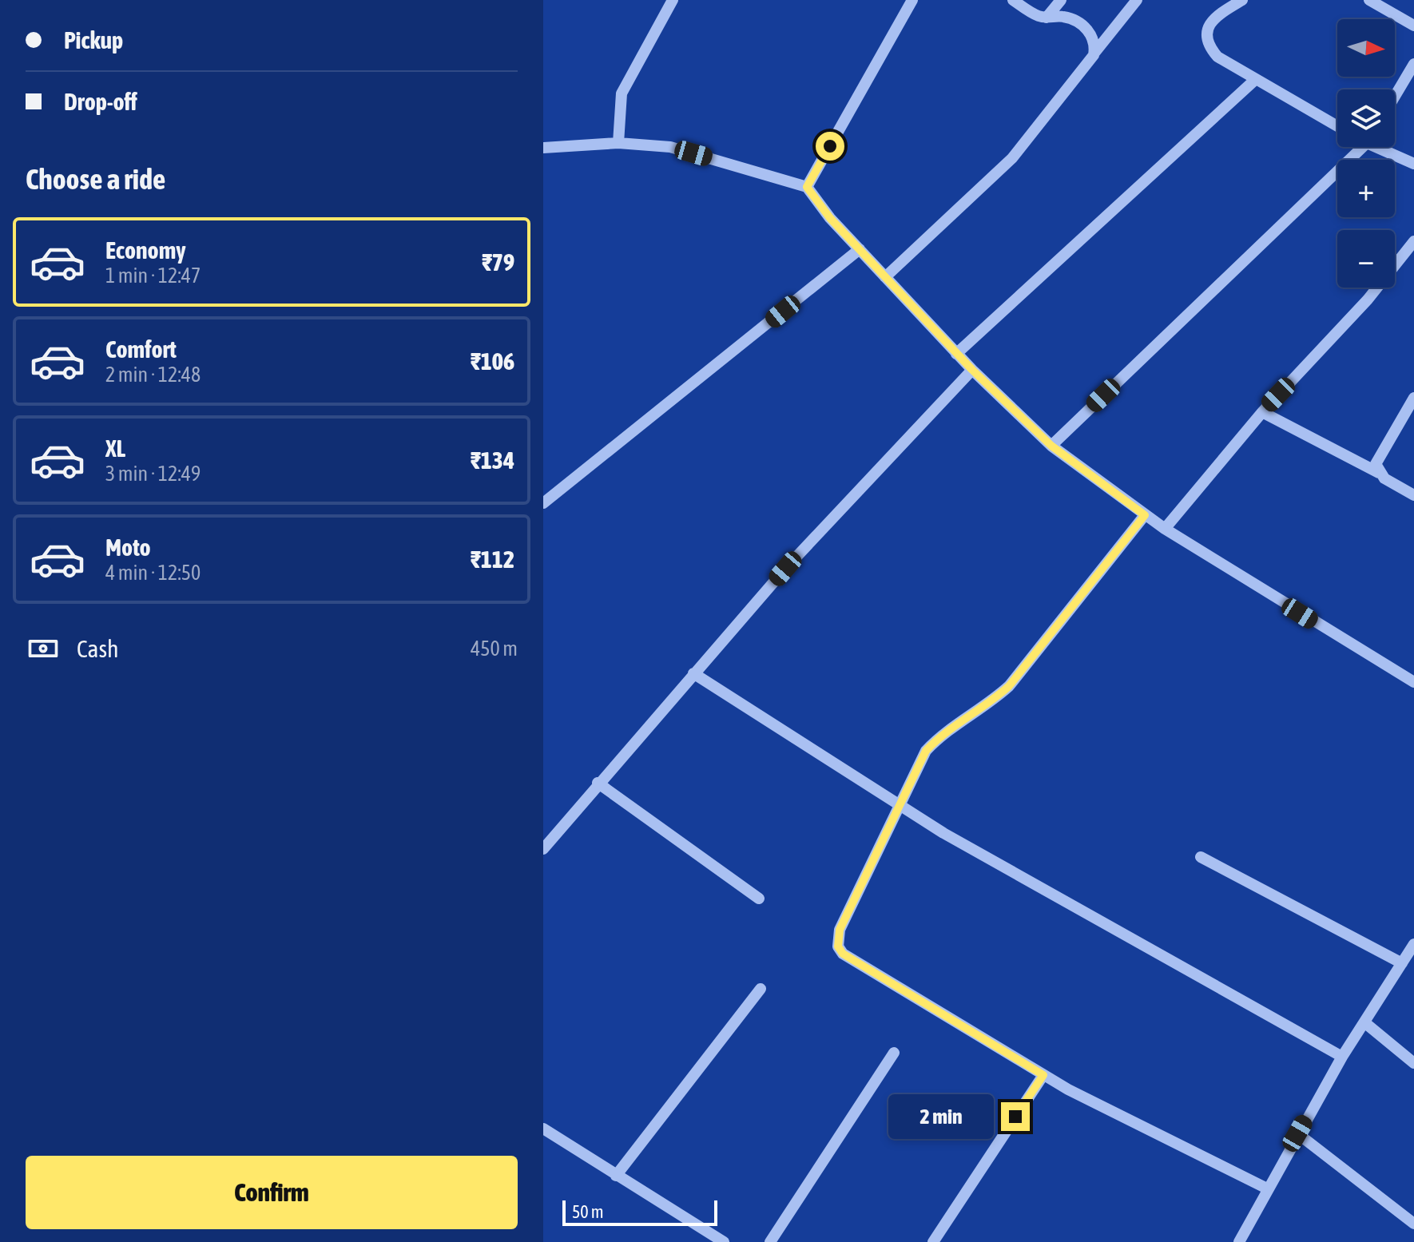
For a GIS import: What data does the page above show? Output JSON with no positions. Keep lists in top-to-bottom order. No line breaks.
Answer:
{"scale_bar":"50 m","north":"right","page":{"banner":["Pickup","Drop-off"],"map_buttons":["+","−"],"heading":"Choose a ride","list":[{"name":"Economy","note":"1 min · 12:47","value":"₹79"},{"name":"Comfort","note":"2 min · 12:48","value":"₹106"},{"name":"XL","note":"3 min · 12:49","value":"₹134"},{"name":"Moto","note":"4 min · 12:50","value":"₹112"}],"pay":["Cash","450 m"],"bubble":"2 min","buttons":"Confirm","scale":"50 m"}}
